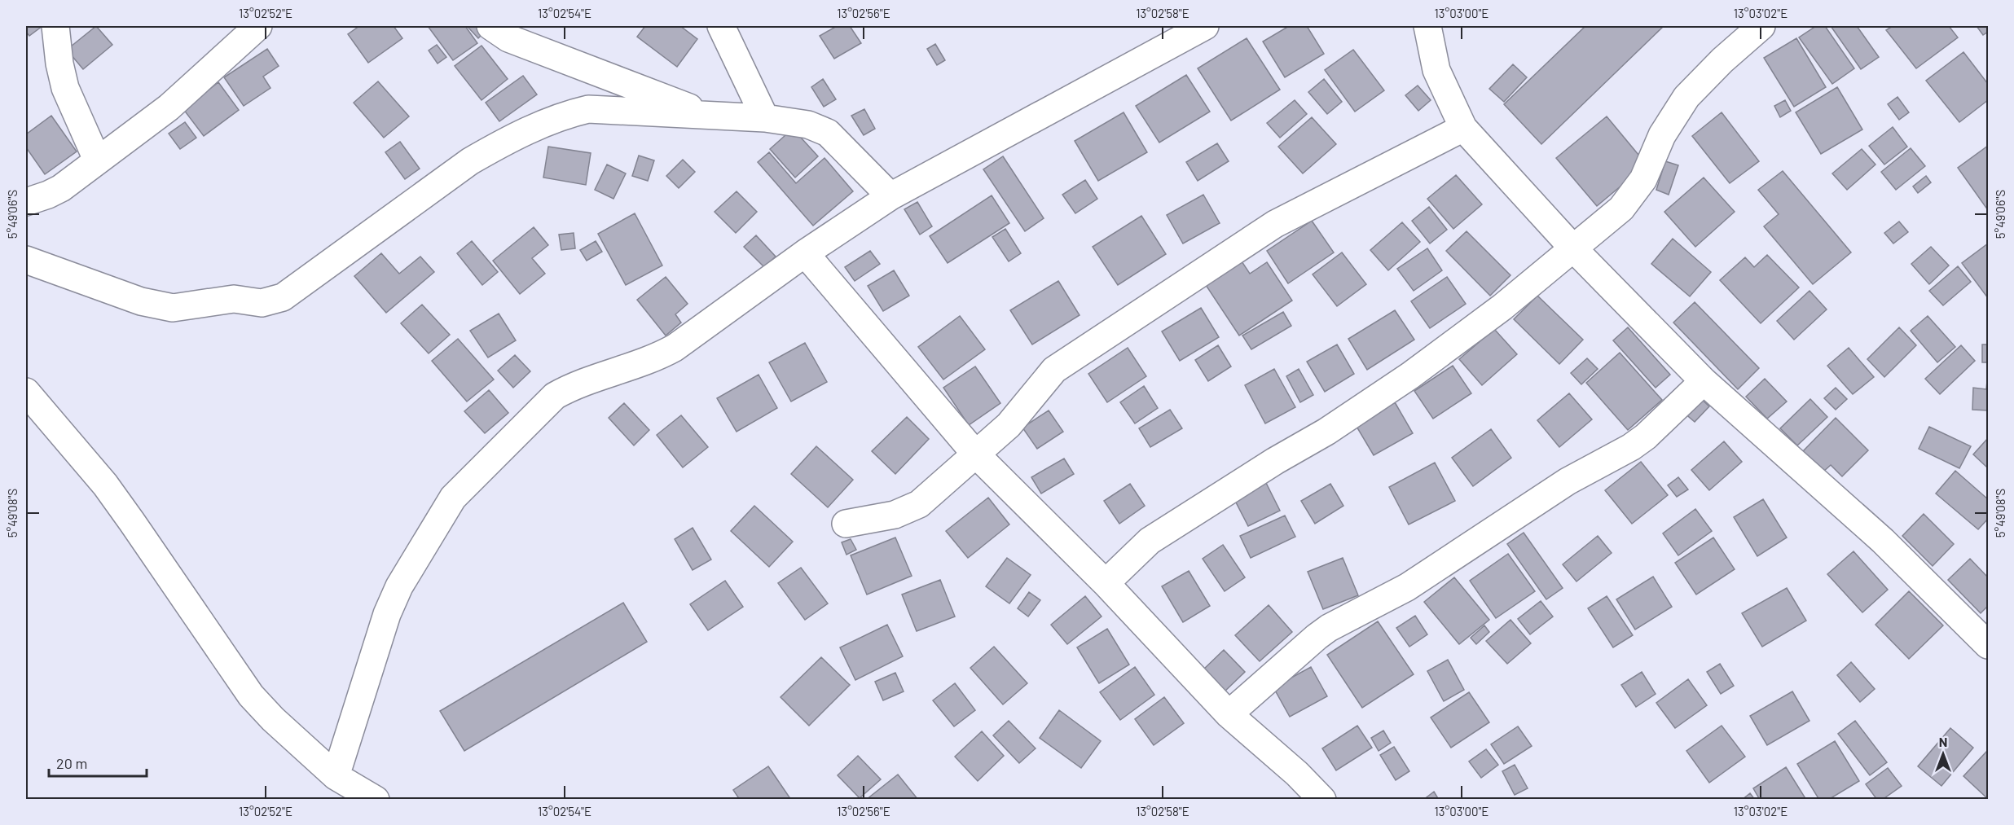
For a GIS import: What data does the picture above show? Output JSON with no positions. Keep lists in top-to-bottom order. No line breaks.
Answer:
{"scale_bar":"20 m","north":"top","coordinates":["13°02'52\"E","13°02'54\"E","13°02'56\"E","13°02'58\"E","13°03'00\"E","13°03'02\"E","5°49'06\"S","5°49'08\"S"]}
